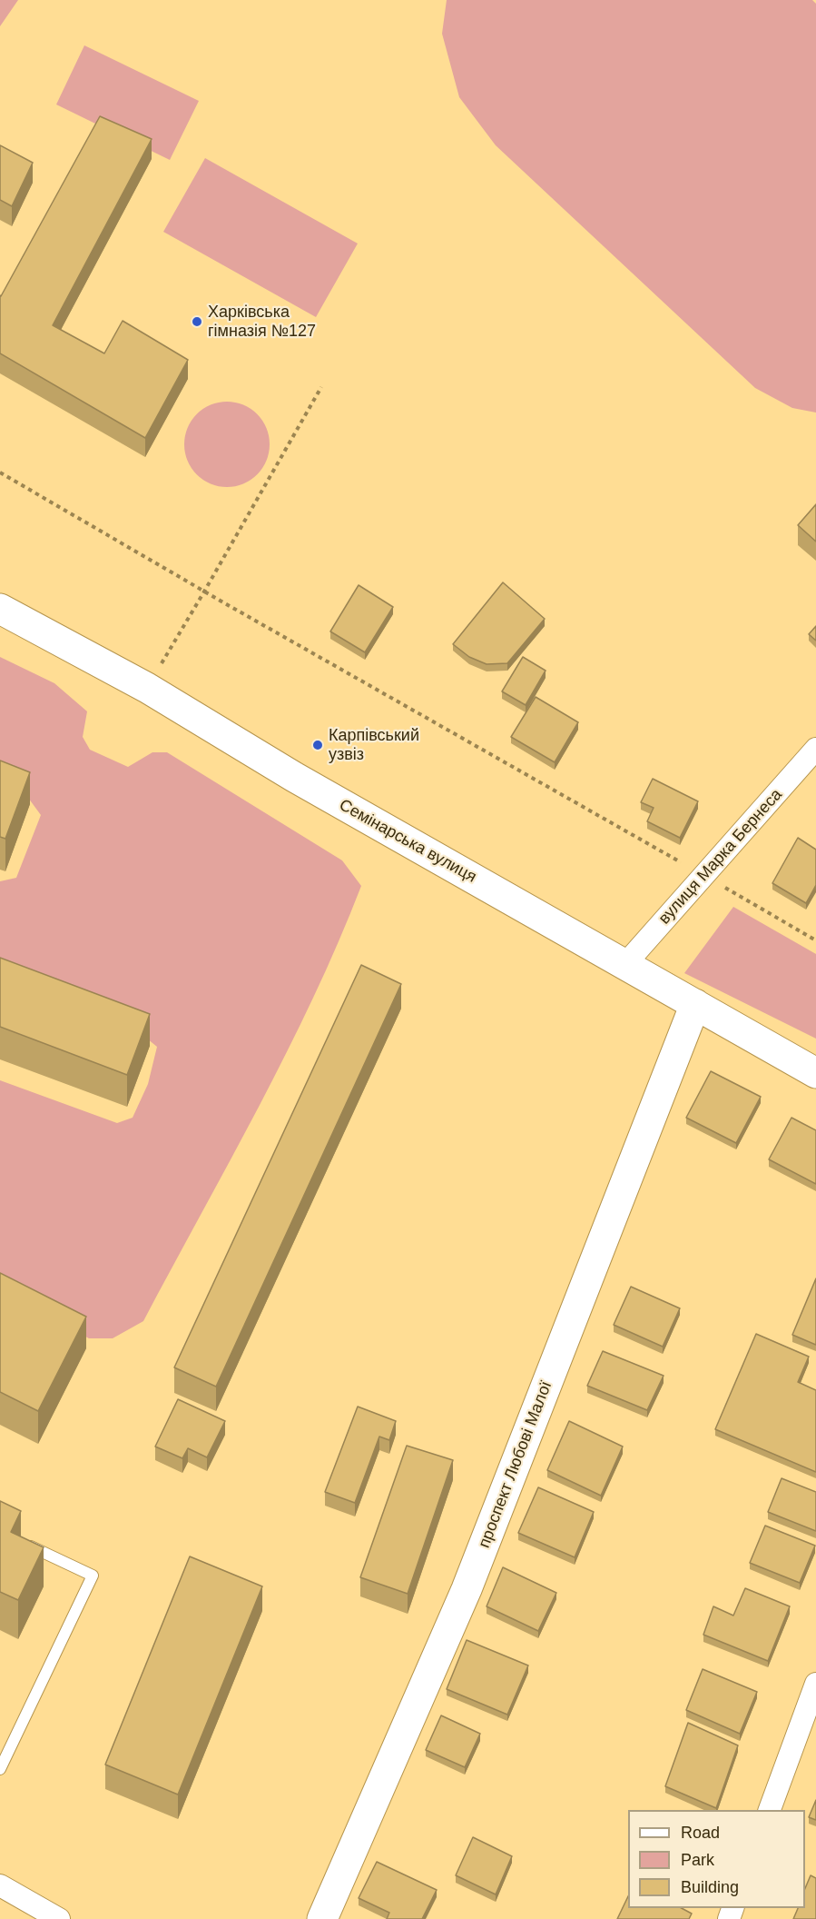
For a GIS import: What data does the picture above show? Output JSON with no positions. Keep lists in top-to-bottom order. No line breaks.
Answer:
{"streets":{"main road":["Семінарська вулиця","проспект Любові Малої"],"street":["вулиця Марка Бернеса"]},"crossings":[["Семінарська вулиця","вулиця Марка Бернеса"],["Семінарська вулиця","проспект Любові Малої"]],"places":["Харківська гімназія №127","Карпівський узвіз"],"legend":["Road","Park","Building"]}
